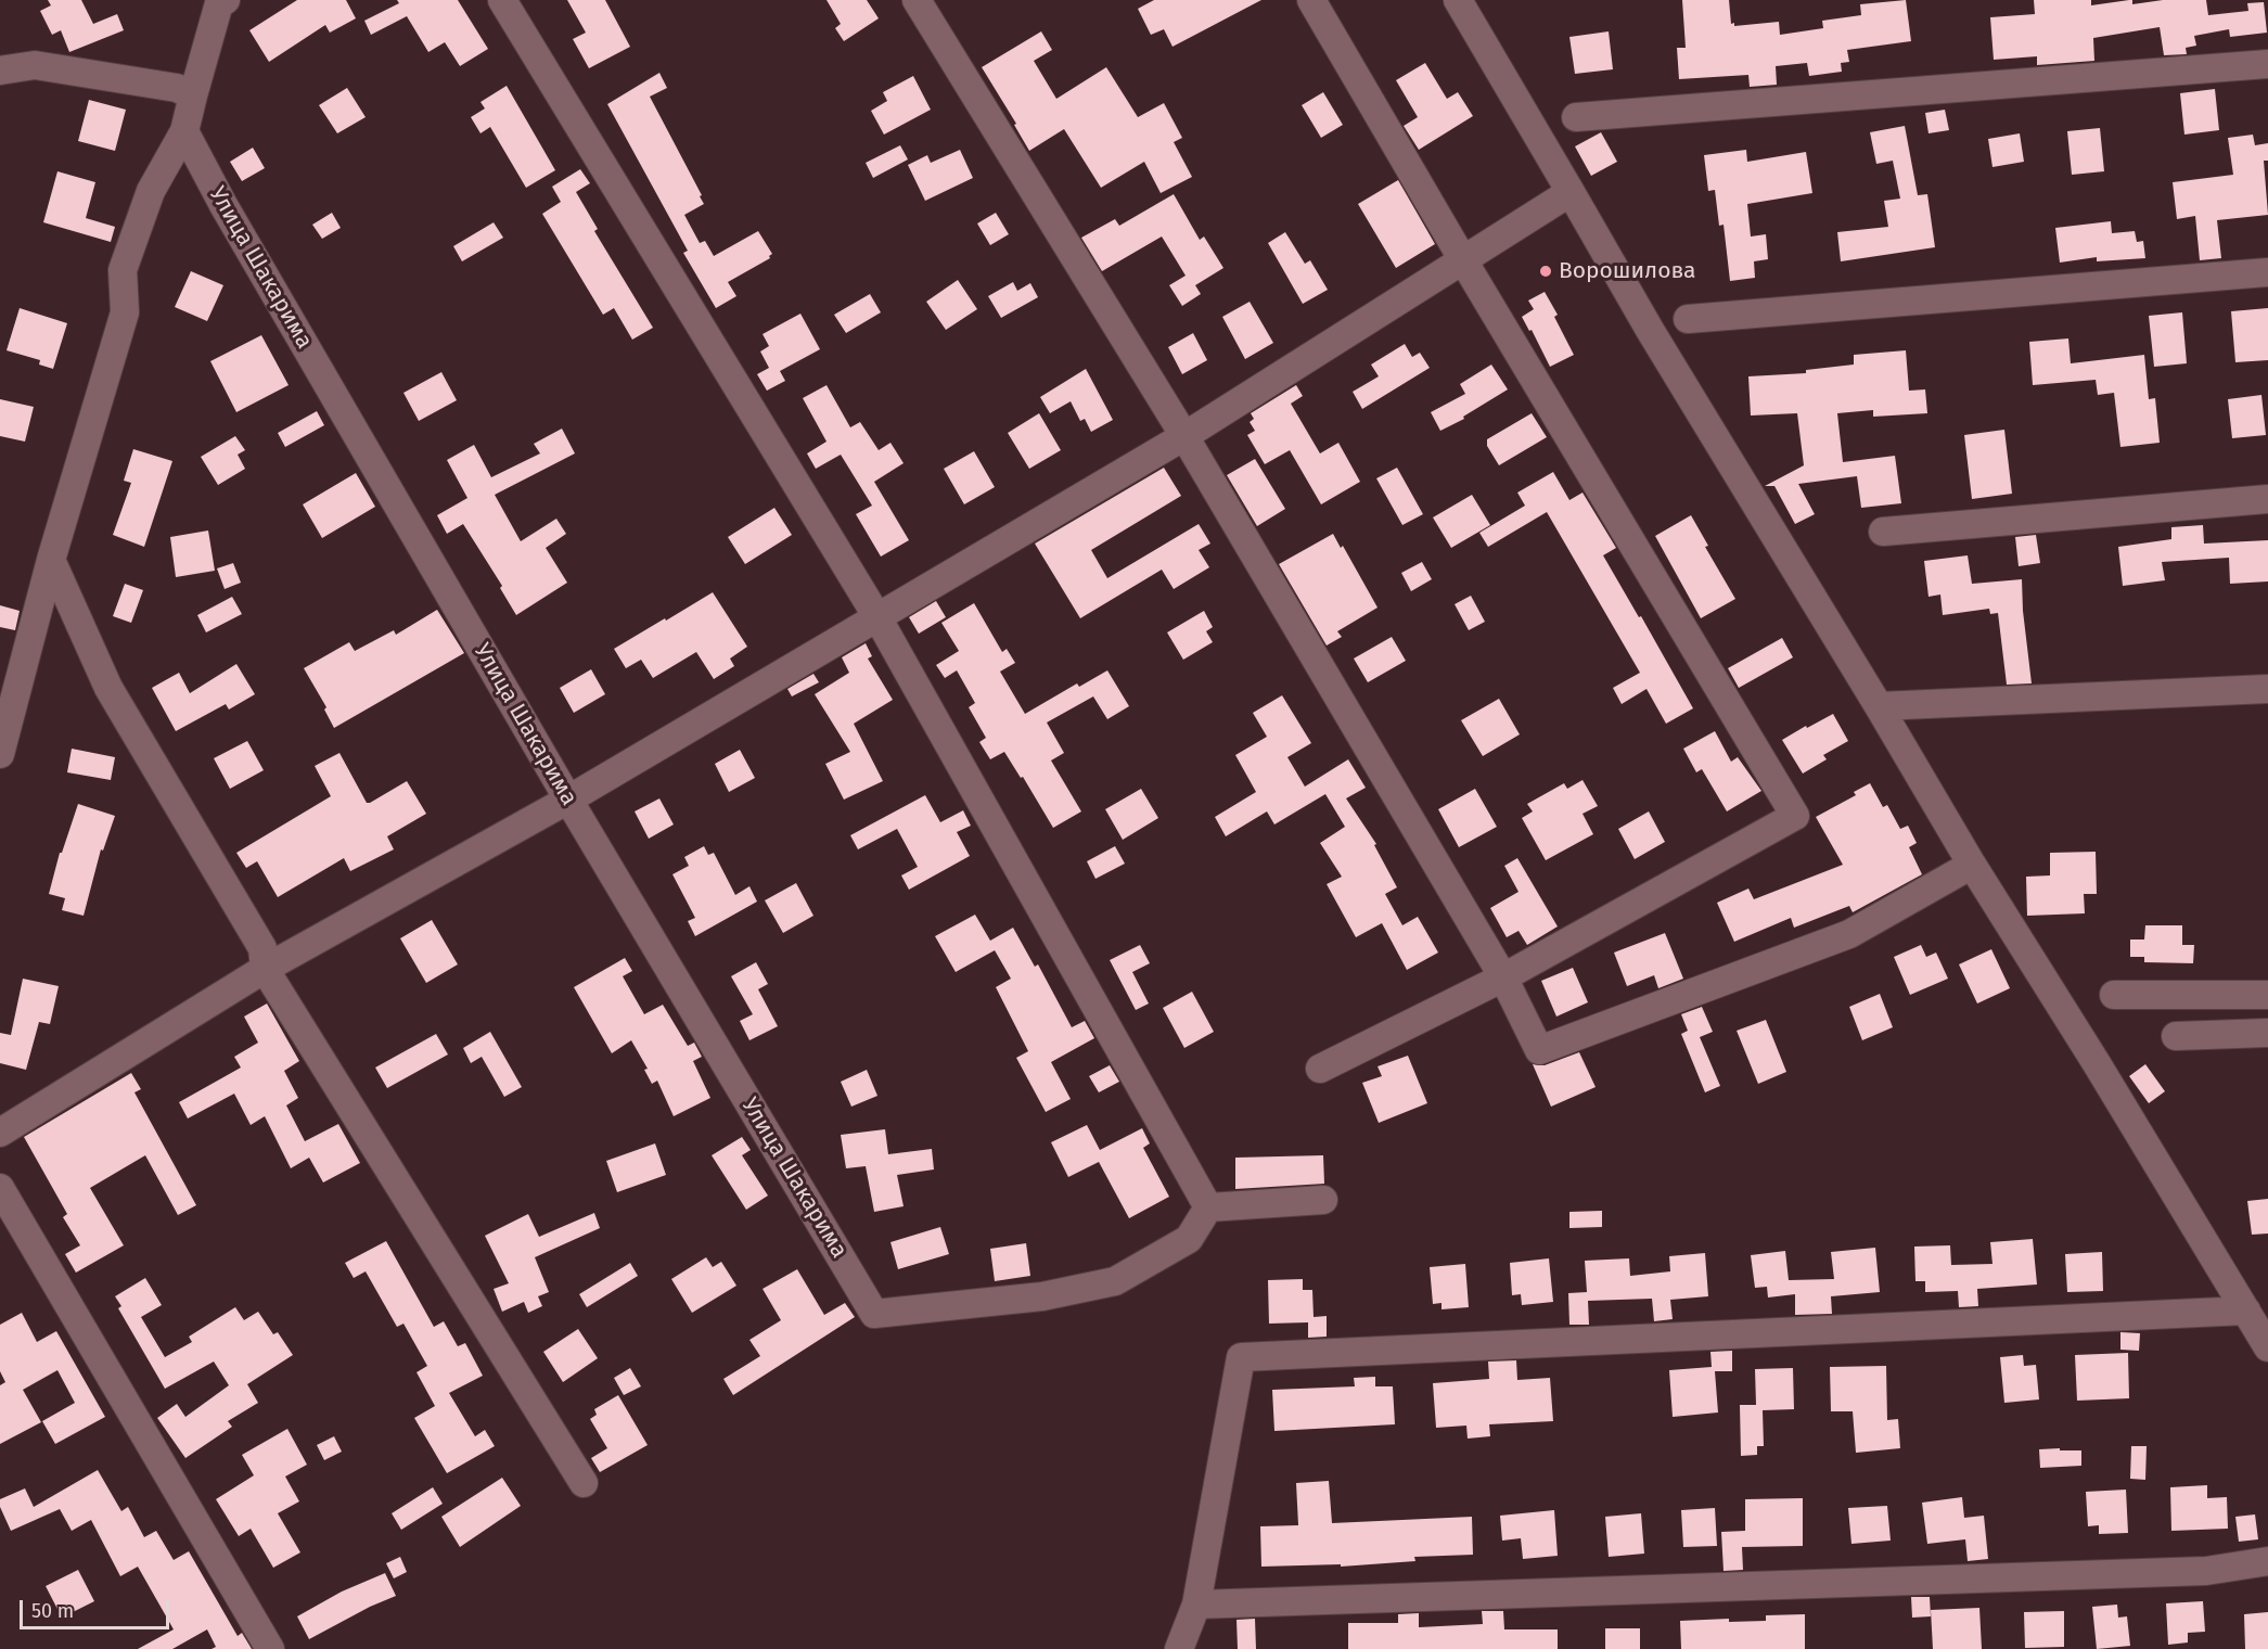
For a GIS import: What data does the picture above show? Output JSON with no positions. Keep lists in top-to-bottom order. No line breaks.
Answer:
{"streets":{"street":["Улица Шакарима"]},"places":["Ворошилова"],"scale_bar":"50 m"}
